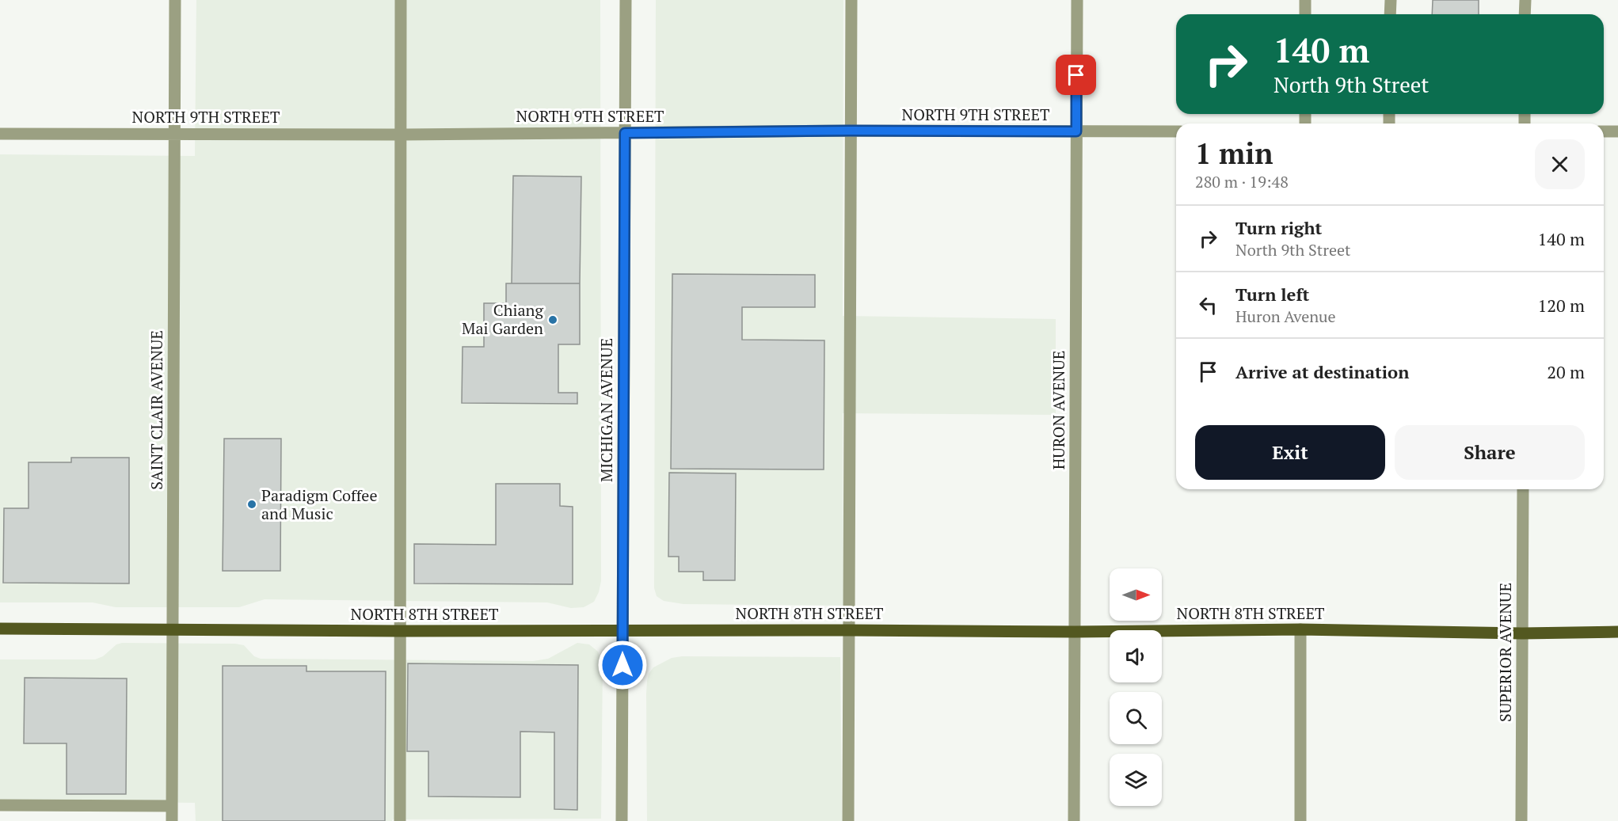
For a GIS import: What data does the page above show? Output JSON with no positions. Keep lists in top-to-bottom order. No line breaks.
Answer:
{"streets":{"main road":["NORTH 8TH STREET"],"street":["NORTH 9TH STREET","SAINT CLAIR AVENUE","MICHIGAN AVENUE","HURON AVENUE","SUPERIOR AVENUE"]},"crossings":[["NORTH 9TH STREET","SAINT CLAIR AVENUE"],["NORTH 9TH STREET","MICHIGAN AVENUE"],["NORTH 9TH STREET","HURON AVENUE"],["SAINT CLAIR AVENUE","NORTH 8TH STREET"],["MICHIGAN AVENUE","NORTH 8TH STREET"],["HURON AVENUE","NORTH 8TH STREET"],["NORTH 8TH STREET","SUPERIOR AVENUE"]],"places":["Chiang Mai Garden","Paradigm Coffee and Music"],"north":"right","page":{"turn":["140 m","North 9th Street"],"heading":["1 min","280 m · 19:48"],"list":[{"name":"Turn right","note":"North 9th Street","value":"140 m"},{"name":"Turn left","note":"Huron Avenue","value":"120 m"},{"name":"Arrive at destination","value":"20 m"}],"buttons":["Exit","Share"]}}
